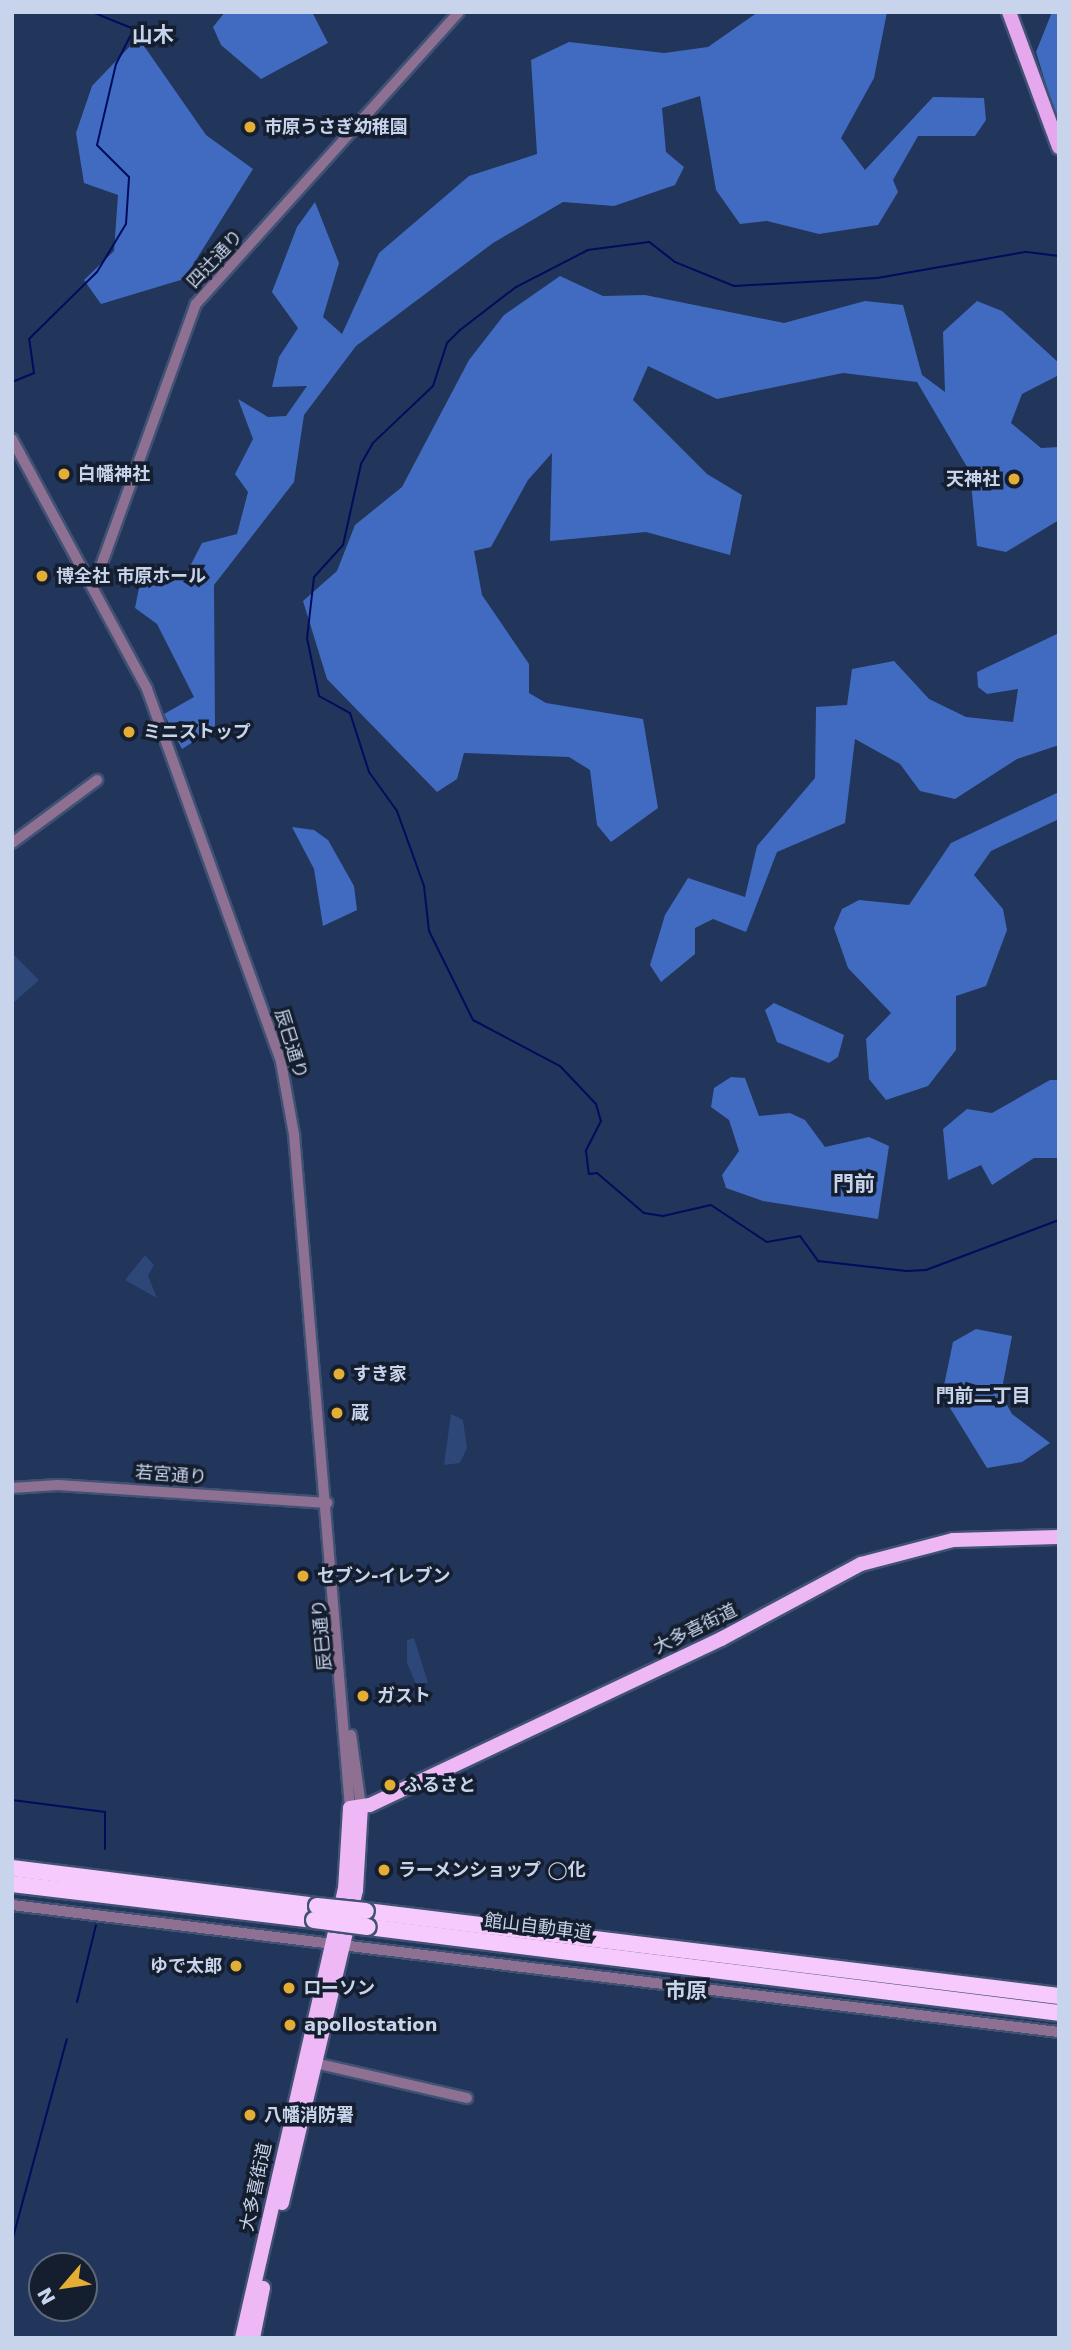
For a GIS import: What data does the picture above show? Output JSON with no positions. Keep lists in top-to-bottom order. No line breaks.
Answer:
{"streets":{"highway":["大多喜街道","館山自動車道"],"street":["四辻通り","辰巳通り","若宮通り"]},"crossings":[["四辻通り","辰巳通り"],["辰巳通り","若宮通り"],["辰巳通り","大多喜街道"]],"districts":["山木","門前","門前二丁目","市原"],"places":["市原うさぎ幼稚園","白幡神社","天神社","博全社 市原ホール","ミニストップ","すき家","蔵","セブン-イレブン","ガスト","ふるさと","ラーメンショップ ◯化","ゆで太郎","ローソン","apollostation","八幡消防署"],"north":"bottom left"}
